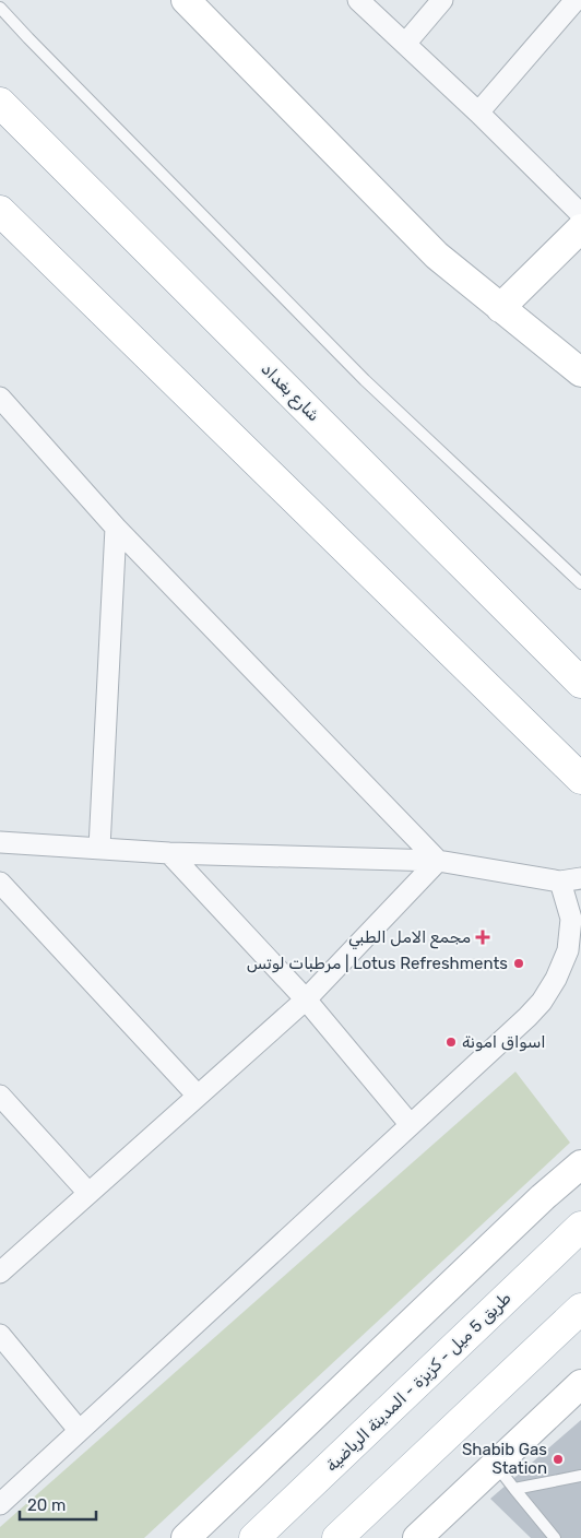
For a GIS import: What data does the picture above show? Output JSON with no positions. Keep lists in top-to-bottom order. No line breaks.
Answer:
{"streets":{"main road":["شارع بغداد","طريق 5 ميل - كزيزة - المدينة الرياضية"]},"places":{"health":["مجمع الامل الطبي"],"other":["مرطبات لوتس | Lotus Refreshments","اسواق امونة","Shabib Gas Station"]},"scale_bar":"20 m"}
